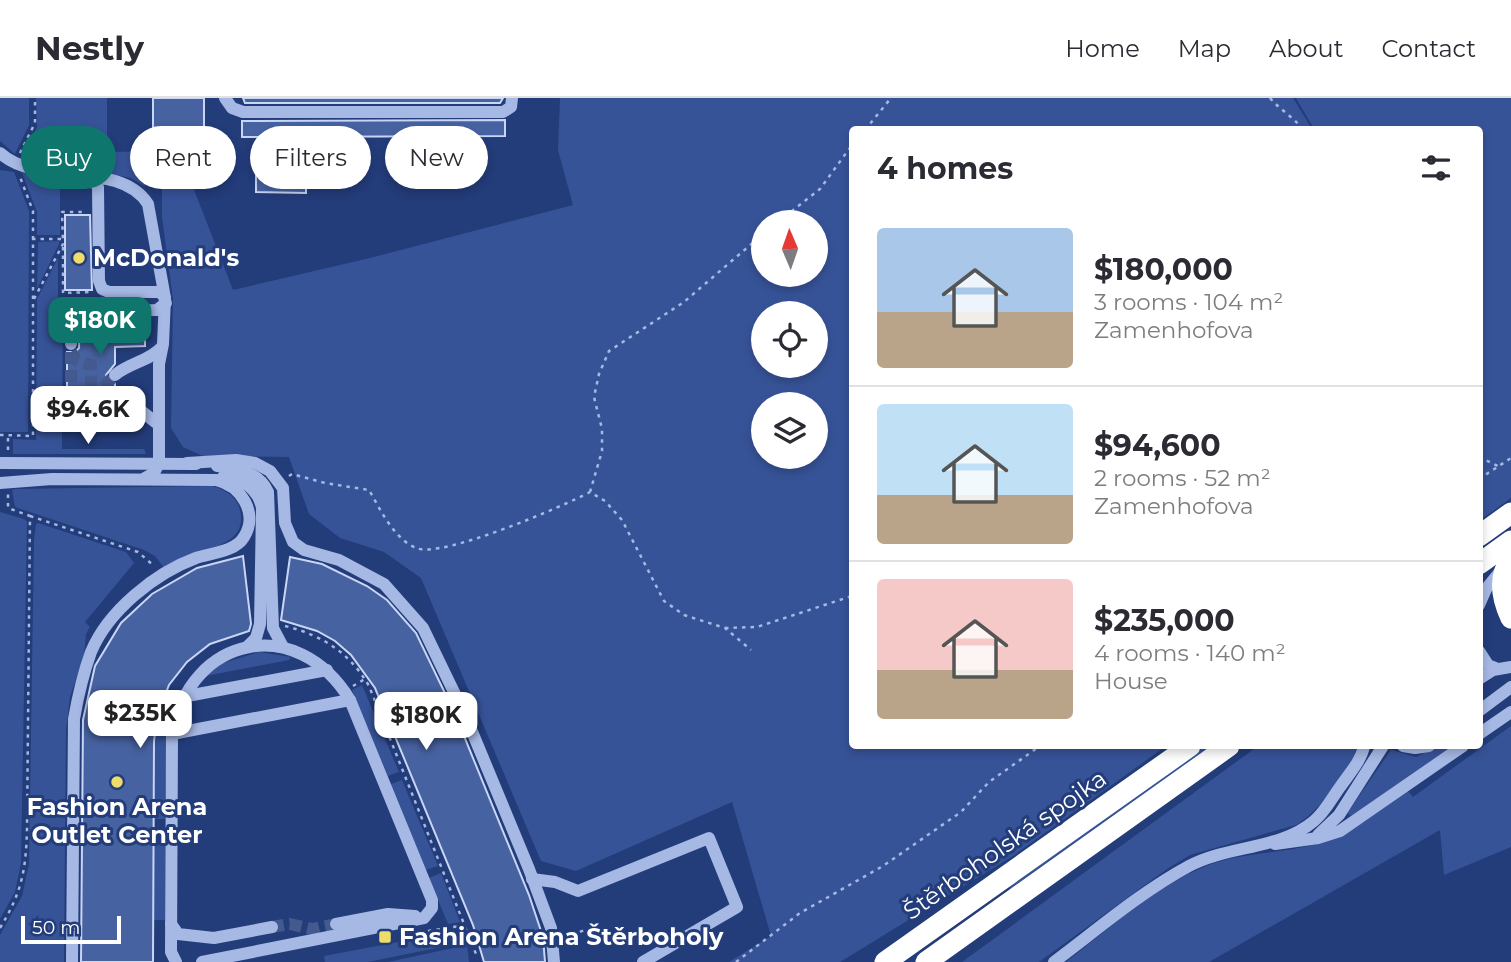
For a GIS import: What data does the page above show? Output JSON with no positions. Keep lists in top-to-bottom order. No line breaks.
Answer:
{"streets":{"highway":["Štěrboholská spojka"]},"places":{"other":["McDonald's","Fashion Arena Outlet Center"],"transit":["Fashion Arena Štěrboholy"]},"scale_bar":"50 m","north":"top","page":{"header":"Nestly","nav":["Home","Map","About","Contact"],"chip":["Buy","Rent","Filters","New"],"heading":"4 homes","list":[{"name":"$180,000","note":"3 rooms · 104 m² · Zamenhofova"},{"name":"$94,600","note":"2 rooms · 52 m² · Zamenhofova"},{"name":"$235,000","note":"4 rooms · 140 m² · House"}],"price":["$180K","$94.6K","$235K","$180K"],"scale":"50 m"}}
